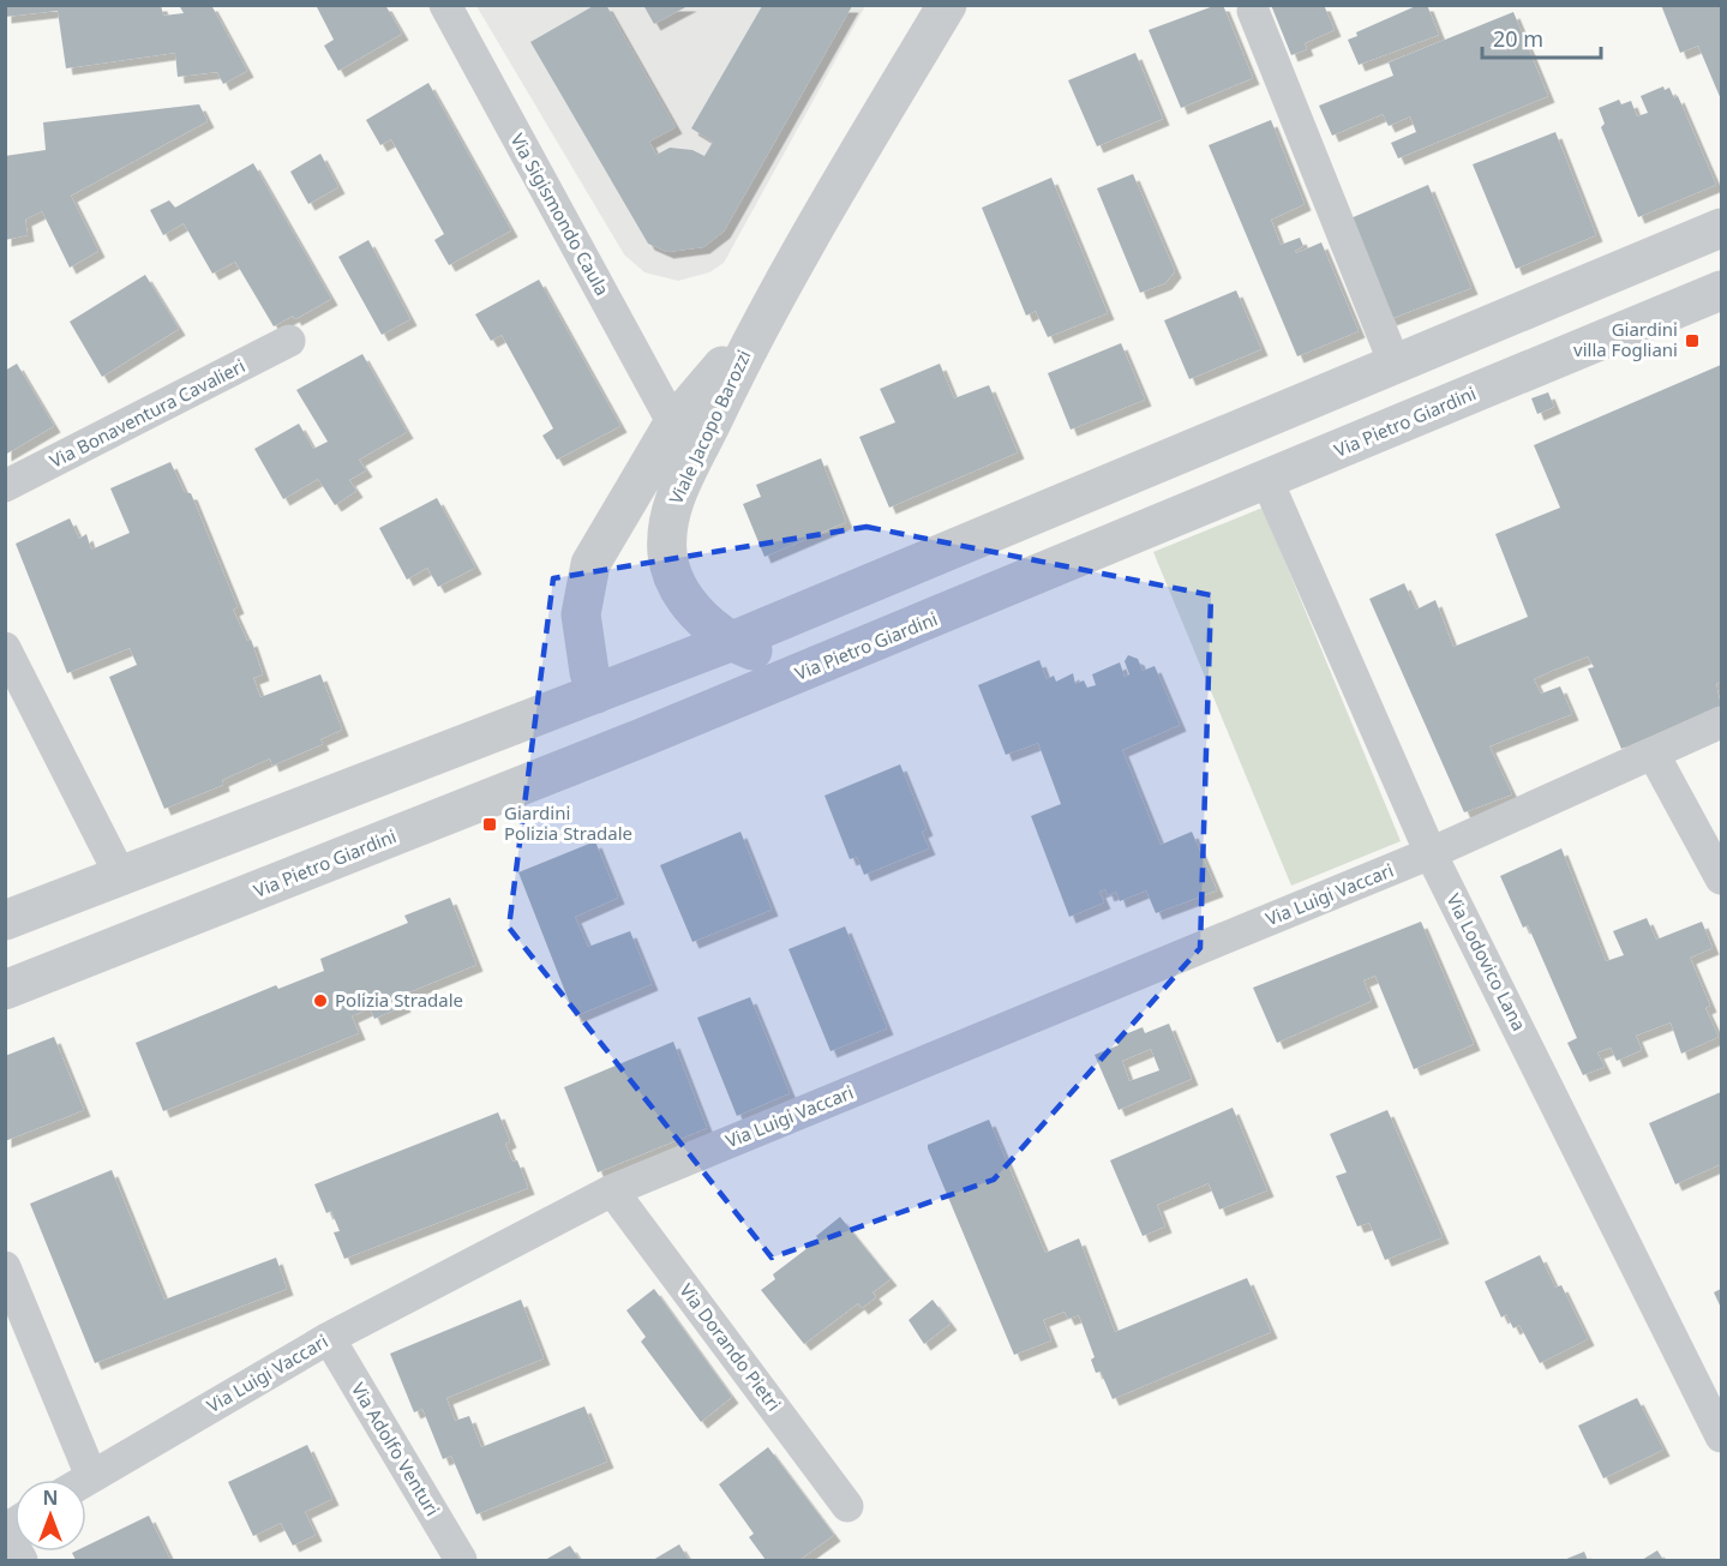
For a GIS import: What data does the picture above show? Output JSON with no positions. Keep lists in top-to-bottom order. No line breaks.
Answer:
{"streets":{"street":["Via Sigismondo Caula","Via Bonaventura Cavalieri","Via Pietro Giardini","Viale Jacopo Barozzi","Via Luigi Vaccari","Via Lodovico Lana","Via Dorando Pietri","Via Adolfo Venturi"]},"crossings":[["Via Sigismondo Caula","Viale Jacopo Barozzi"],["Via Pietro Giardini","Viale Jacopo Barozzi"],["Via Pietro Giardini","Via Lodovico Lana"],["Via Luigi Vaccari","Via Lodovico Lana"],["Via Luigi Vaccari","Via Dorando Pietri"],["Via Luigi Vaccari","Via Adolfo Venturi"]],"places":{"transit":["Giardini villa Fogliani","Giardini Polizia Stradale"],"other":["Polizia Stradale"]},"scale_bar":"20 m","north":"top"}
